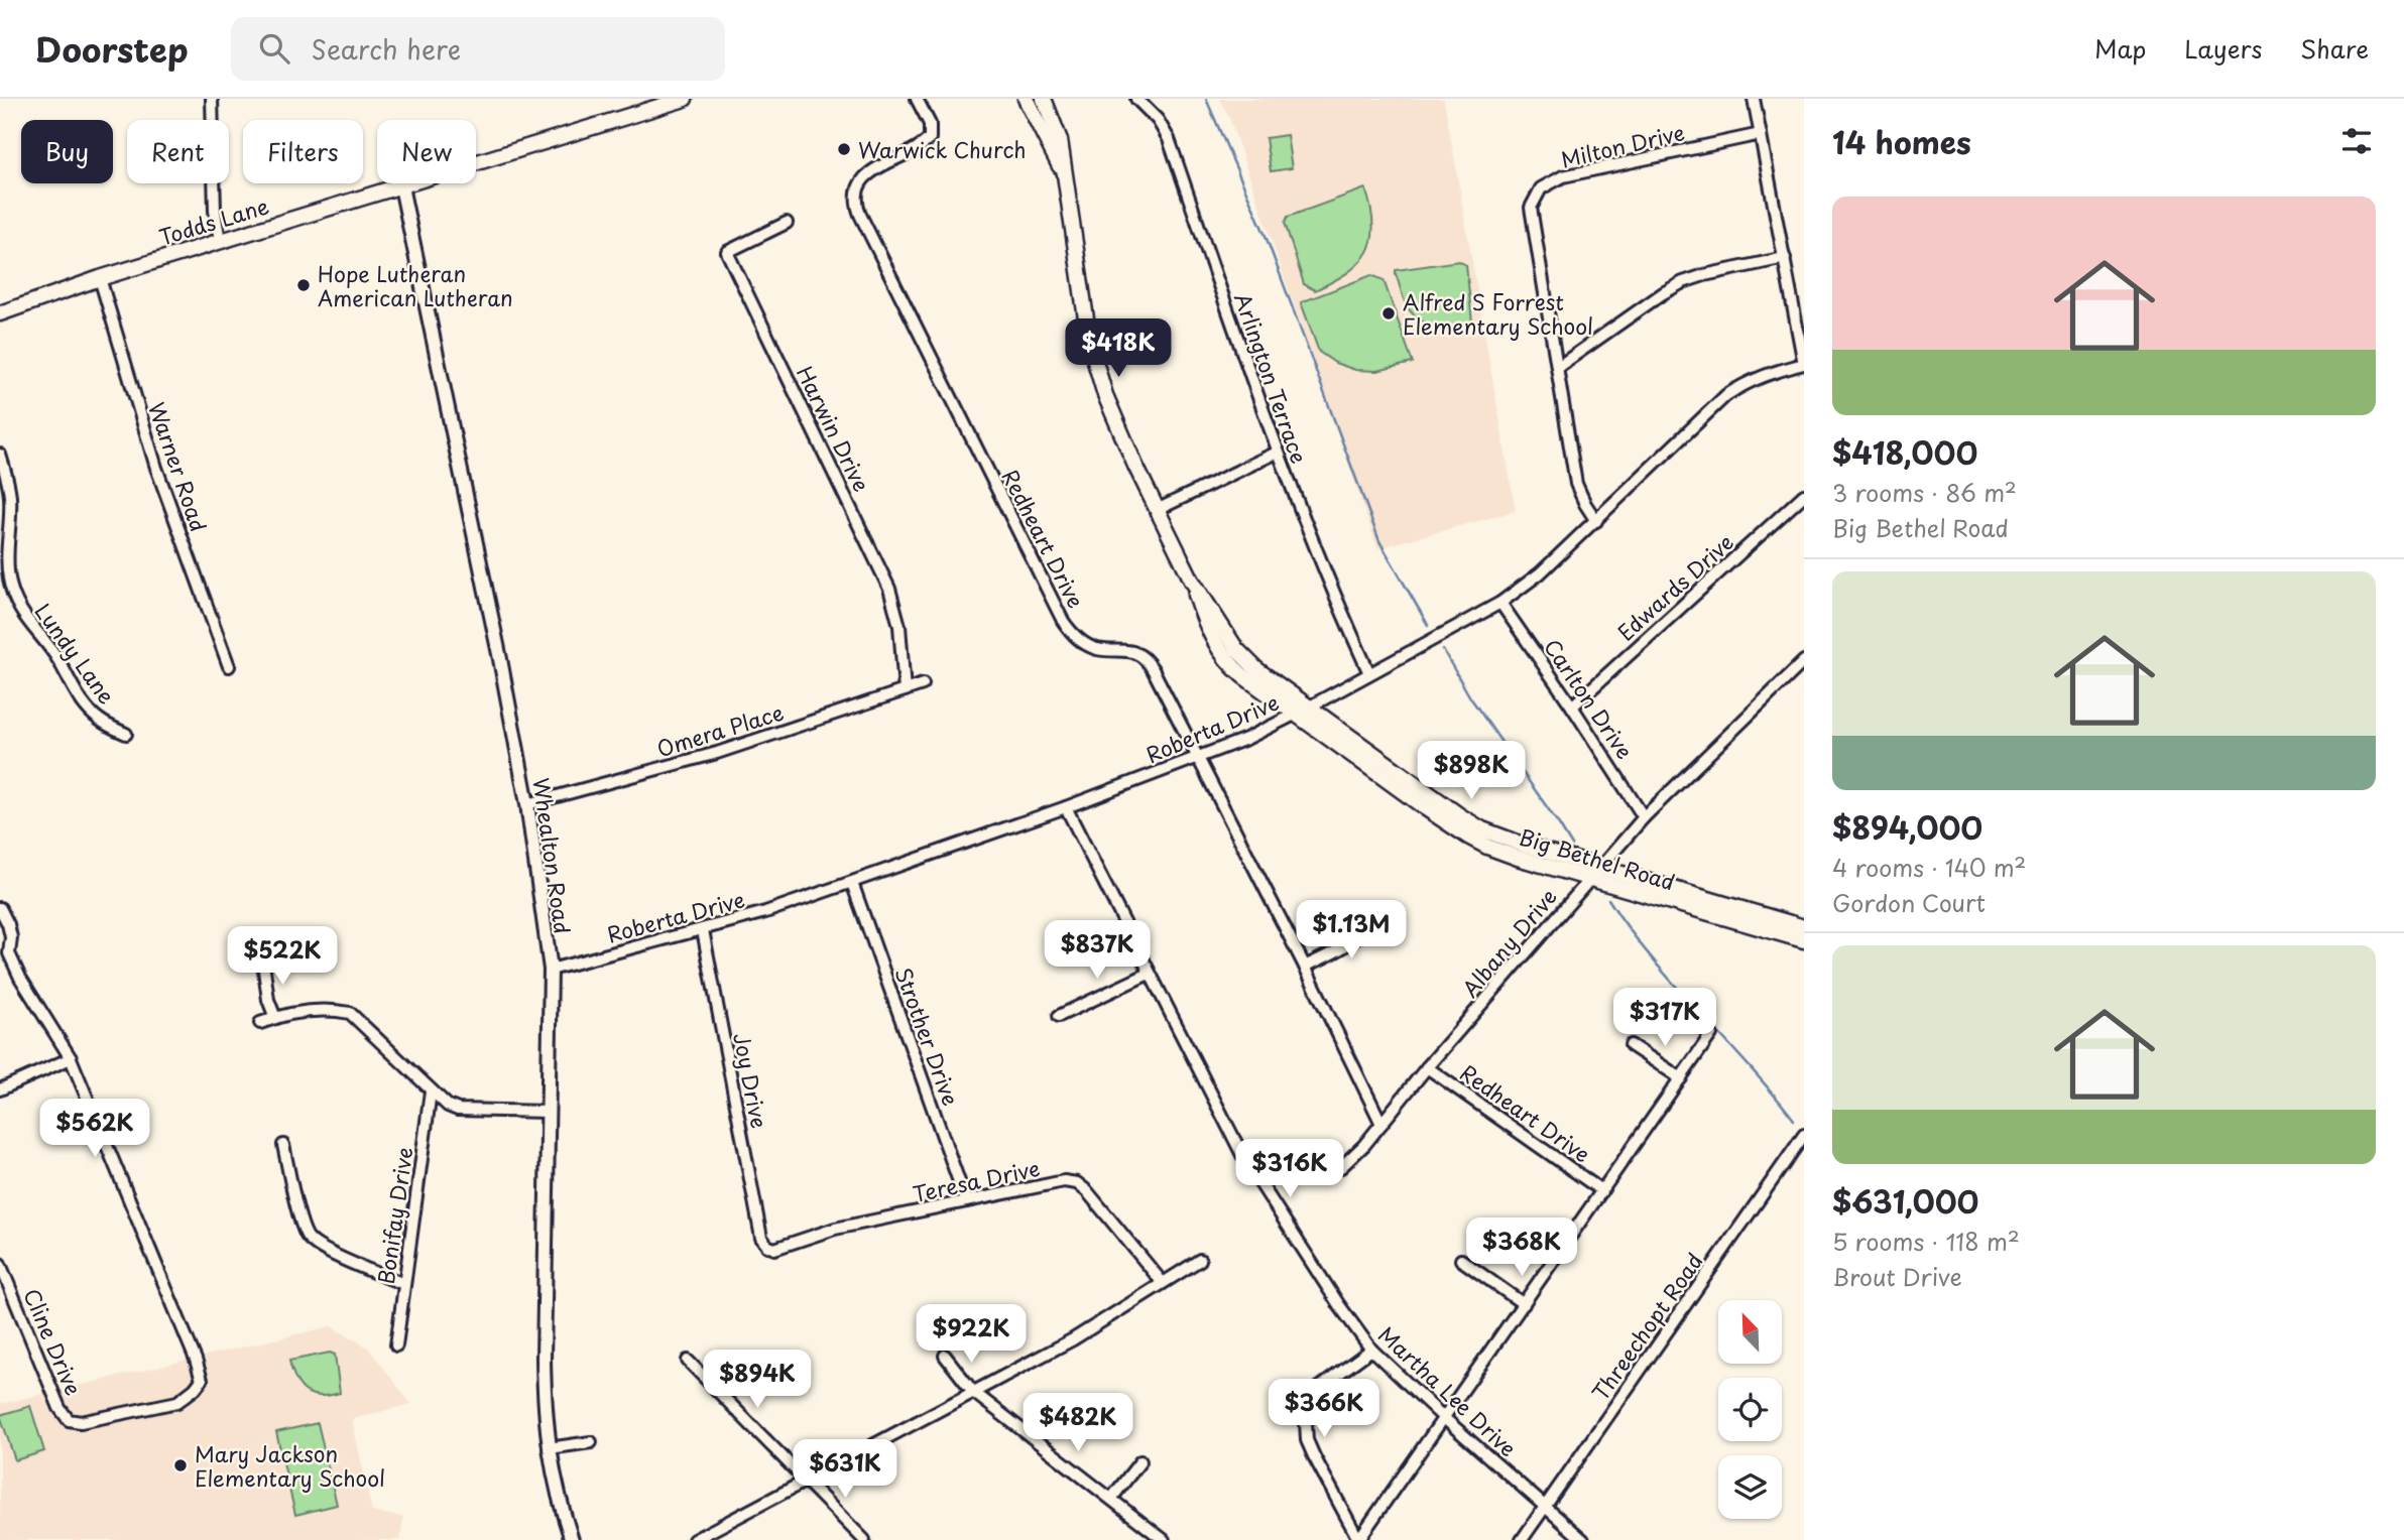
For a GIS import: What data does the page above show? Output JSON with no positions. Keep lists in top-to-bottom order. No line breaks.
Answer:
{"streets":{"main road":["Todds Lane","Big Bethel Road"],"street":["Milton Drive","Arlington Terrace","Harwin Drive","Warner Road","Redheart Drive","Edwards Drive","Lundy Lane","Carlton Drive","Roberta Drive","Omera Place","Whealton Road","Albany Drive","Strother Drive","Joy Drive","Teresa Drive","Bonifay Drive","Threechopt Road","Cline Drive","Martha Lee Drive"]},"crossings":[["Milton Drive","Roberta Drive"],["Todds Lane","Warner Road"],["Todds Lane","Whealton Road"],["Arlington Terrace","Roberta Drive"],["Harwin Drive","Omera Place"],["Redheart Drive","Roberta Drive"],["Redheart Drive","Albany Drive"],["Edwards Drive","Carlton Drive"],["Carlton Drive","Roberta Drive"],["Carlton Drive","Albany Drive"],["Roberta Drive","Whealton Road"],["Roberta Drive","Big Bethel Road"],["Roberta Drive","Strother Drive"],["Roberta Drive","Joy Drive"],["Roberta Drive","Martha Lee Drive"],["Omera Place","Whealton Road"],["Big Bethel Road","Albany Drive"],["Strother Drive","Teresa Drive"],["Joy Drive","Teresa Drive"],["Threechopt Road","Martha Lee Drive"]],"places":["Warwick Church","Hope Lutheran American Lutheran","Alfred S Forrest Elementary School","Mary Jackson Elementary School"],"north":"top left","page":{"header":"Doorstep","search":"Search here","nav":["Map","Layers","Share"],"heading":"14 homes","chip":["Buy","Rent","Filters","New"],"list":[{"name":"$418,000","note":"3 rooms · 86 m² · Big Bethel Road"},{"name":"$894,000","note":"4 rooms · 140 m² · Gordon Court"},{"name":"$631,000","note":"5 rooms · 118 m² · Brout Drive"}],"price":["$418K","$898K","$1.13M","$837K","$522K","$317K","$562K","$316K","$368K","$922K","$894K","$366K","$482K","$631K"]}}
